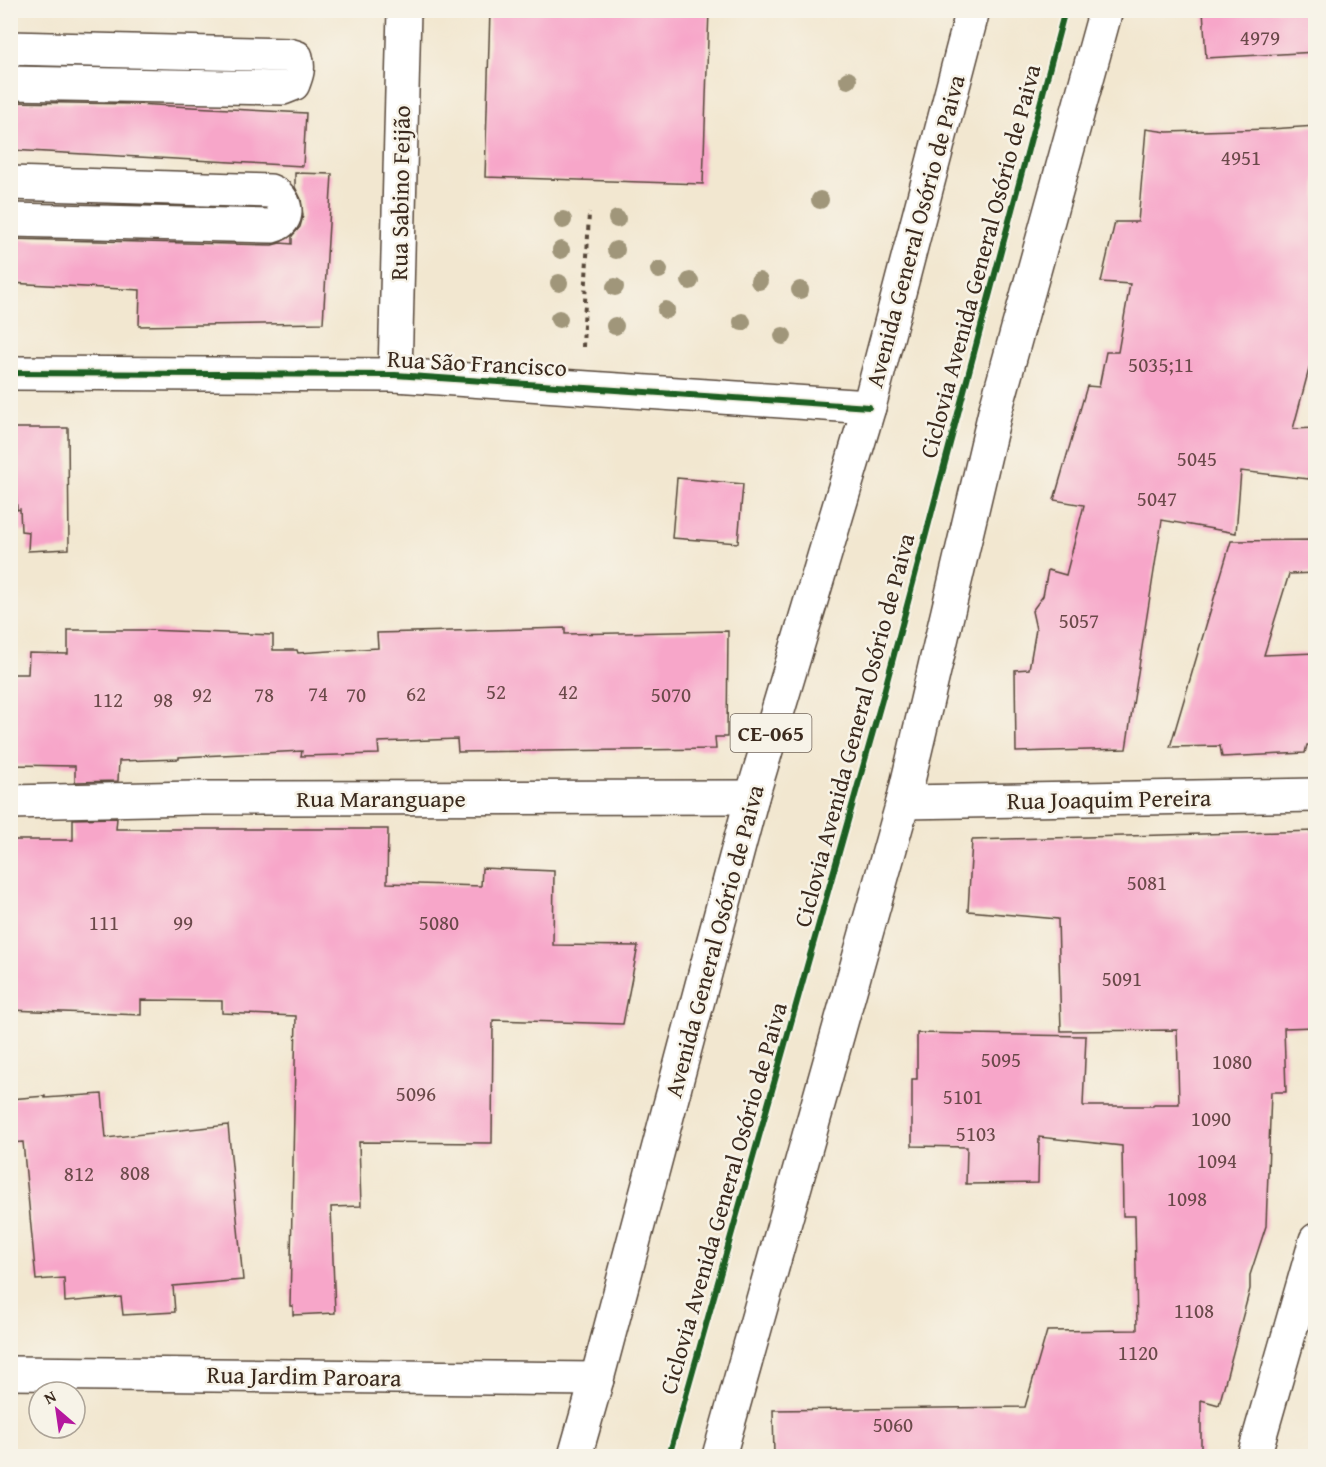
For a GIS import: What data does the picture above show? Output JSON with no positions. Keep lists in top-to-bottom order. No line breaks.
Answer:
{"streets":{"street":["Rua Sabino Feijão","Avenida General Osório de Paiva","Rua São Francisco","CE-065","Rua Maranguape","Rua Joaquim Pereira","Rua Jardim Paroara"],"cycle path":["Ciclovia Avenida General Osório de Paiva"]},"crossings":[["Rua Sabino Feijão","Rua São Francisco"],["Avenida General Osório de Paiva","Rua São Francisco"],["Avenida General Osório de Paiva","Rua Maranguape"],["Avenida General Osório de Paiva","Rua Jardim Paroara"]],"house_numbers":["4979","4951","5035;11","5045","5047","5057","52","42","74","62","92","78","70","5070","112","98","5081","111","99","5080","5091","5095","1080","5096","5101","1090","5103","1094","808","812","1098","1108","1120","5060"],"north":"top left"}
